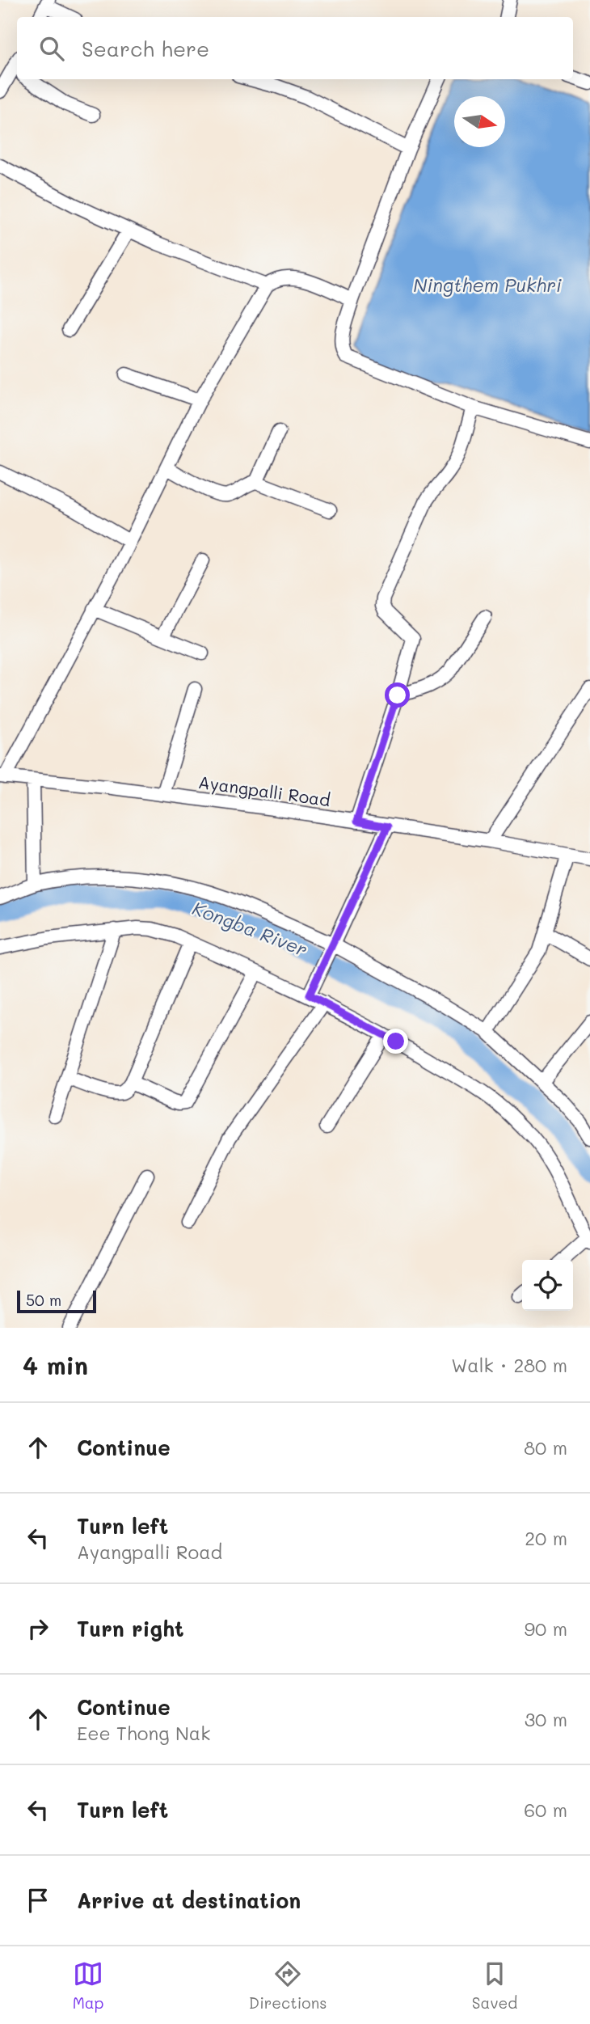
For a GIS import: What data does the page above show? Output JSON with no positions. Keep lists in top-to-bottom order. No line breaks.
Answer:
{"streets":{"street":["Ayangpalli Road"]},"water":["Ningthem Pukhri","Kongba River"],"scale_bar":"50 m","north":"right","page":{"search":"Search here","scale":"50 m","heading":["4 min","Walk · 280 m"],"list":[["Continue","80 m"],["Turn left","Ayangpalli Road","20 m"],["Turn right","90 m"],["Continue","Eee Thong Nak","30 m"],["Turn left","60 m"],"Arrive at destination"],"nav":["Map","Directions","Saved"]}}
